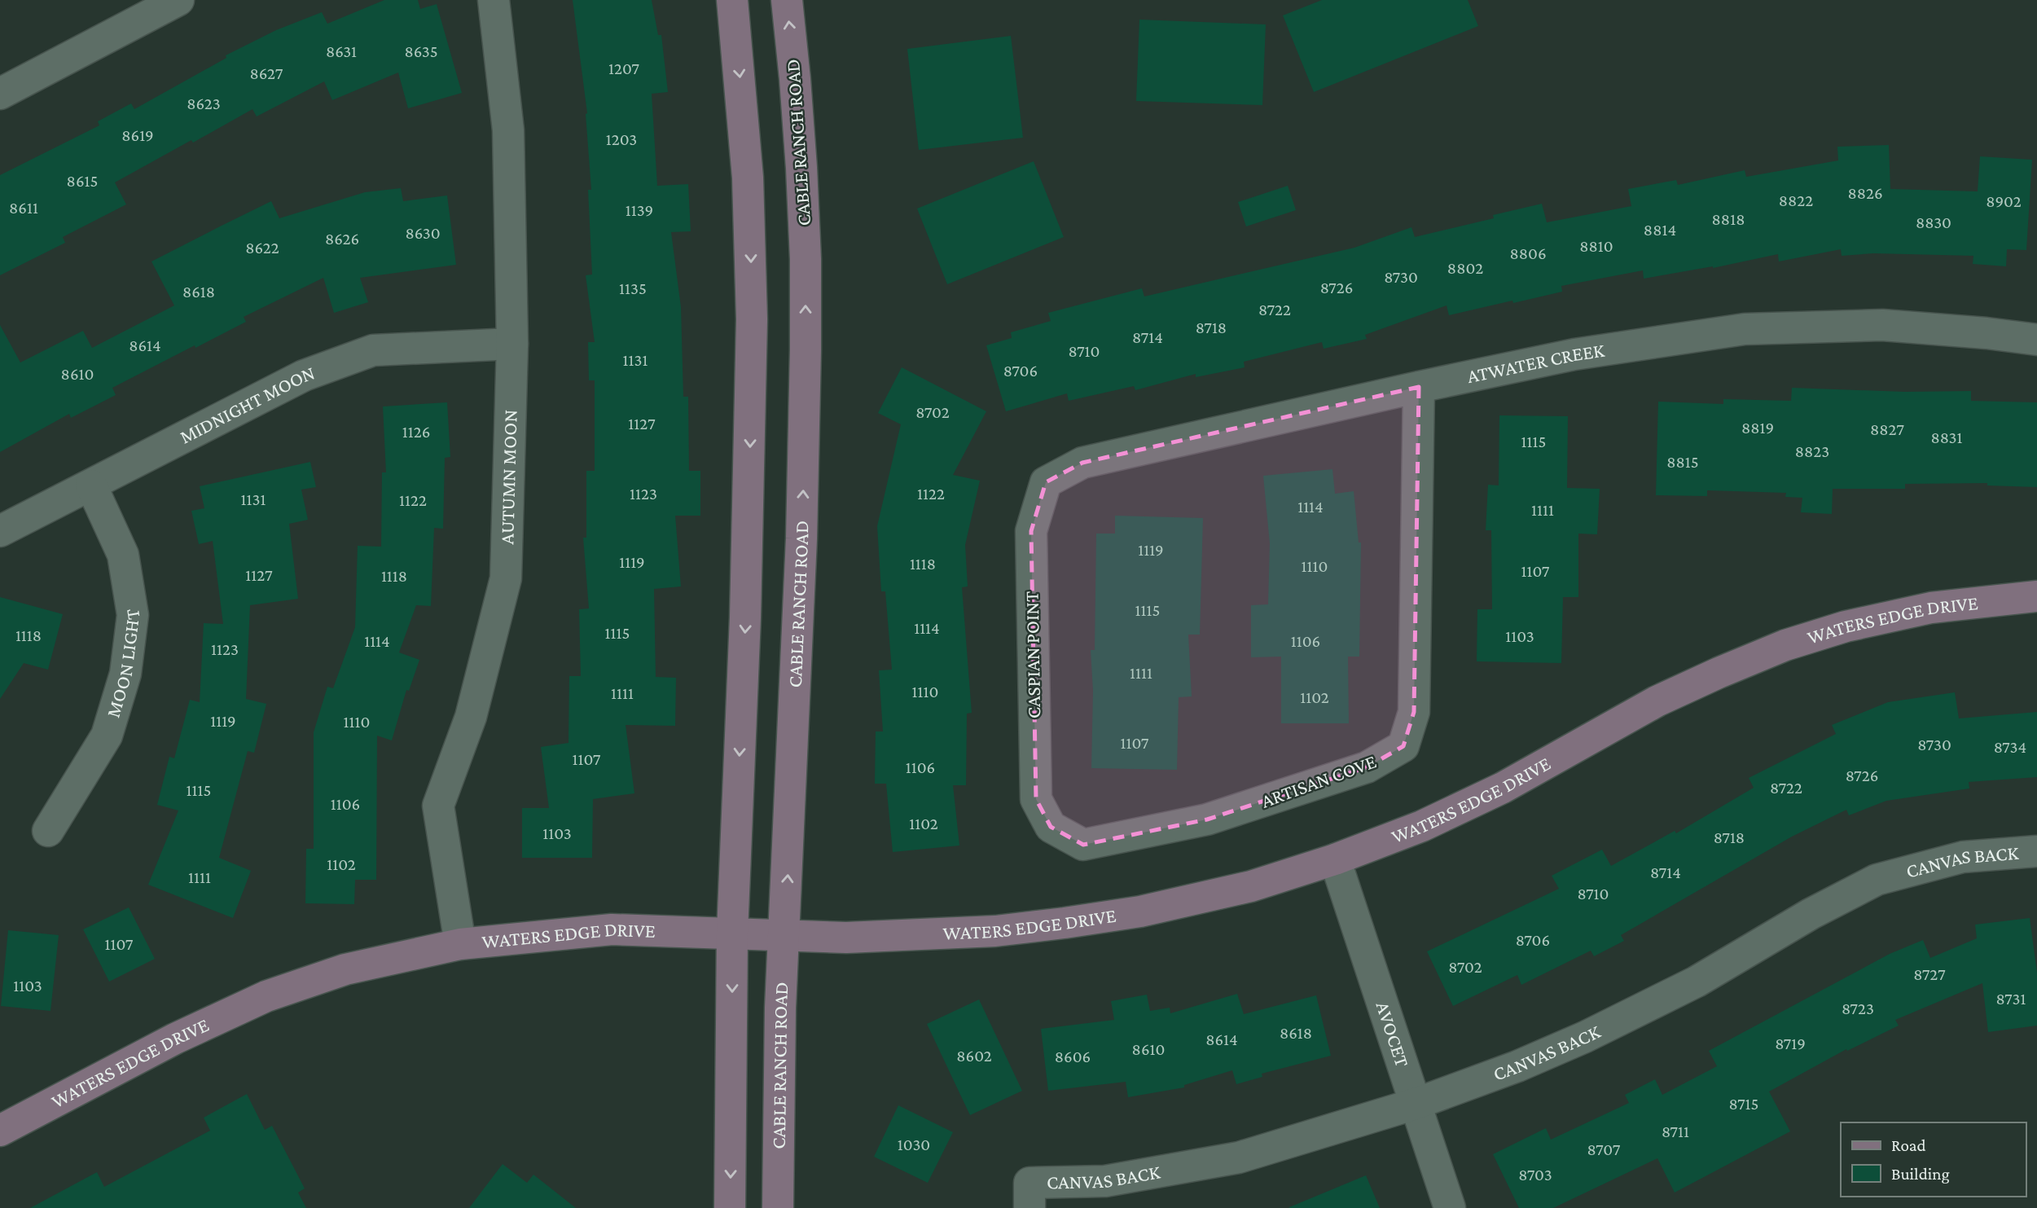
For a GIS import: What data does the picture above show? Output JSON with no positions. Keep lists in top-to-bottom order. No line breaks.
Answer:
{"streets":{"street":["CABLE RANCH ROAD","ATWATER CREEK","MIDNIGHT MOON","AUTUMN MOON","WATERS EDGE DRIVE","CASPIAN POINT","MOON LIGHT","ARTISAN COVE","CANVAS BACK","AVOCET"]},"crossings":[["CABLE RANCH ROAD","WATERS EDGE DRIVE"],["ATWATER CREEK","CASPIAN POINT"],["ATWATER CREEK","ARTISAN COVE"],["MIDNIGHT MOON","AUTUMN MOON"],["MIDNIGHT MOON","MOON LIGHT"],["AUTUMN MOON","WATERS EDGE DRIVE"],["WATERS EDGE DRIVE","AVOCET"],["CASPIAN POINT","ARTISAN COVE"],["CANVAS BACK","AVOCET"]],"house_numbers":["8631","8635","1207","8627","8623","8619","1203","8615","8826","8822","8902","8611","1139","8818","8830","8814","8630","8626","8810","8622","8806","8802","8730","8726","1135","8618","8722","8718","8714","8614","8710","1131","8706","8610","8702","1127","8819","8827","1126","8831","1115","8823","8815","1123","1122","1131","1122","1114","1111","1119","1119","1118","1110","1107","1127","1118","1115","1114","1115","1118","1103","1114","1106","1123","1111","1110","1111","1102","1119","1110","1107","8730","8734","1107","1106","8726","8722","1115","1106","1102","1103","8718","1102","8714","1111","8710","8706","1107","8702","8727","1103","8731","8723","8618","8614","8719","8610","8602","8606","8715","8711","1030","8707","8703"],"legend":["Road","Building"]}
